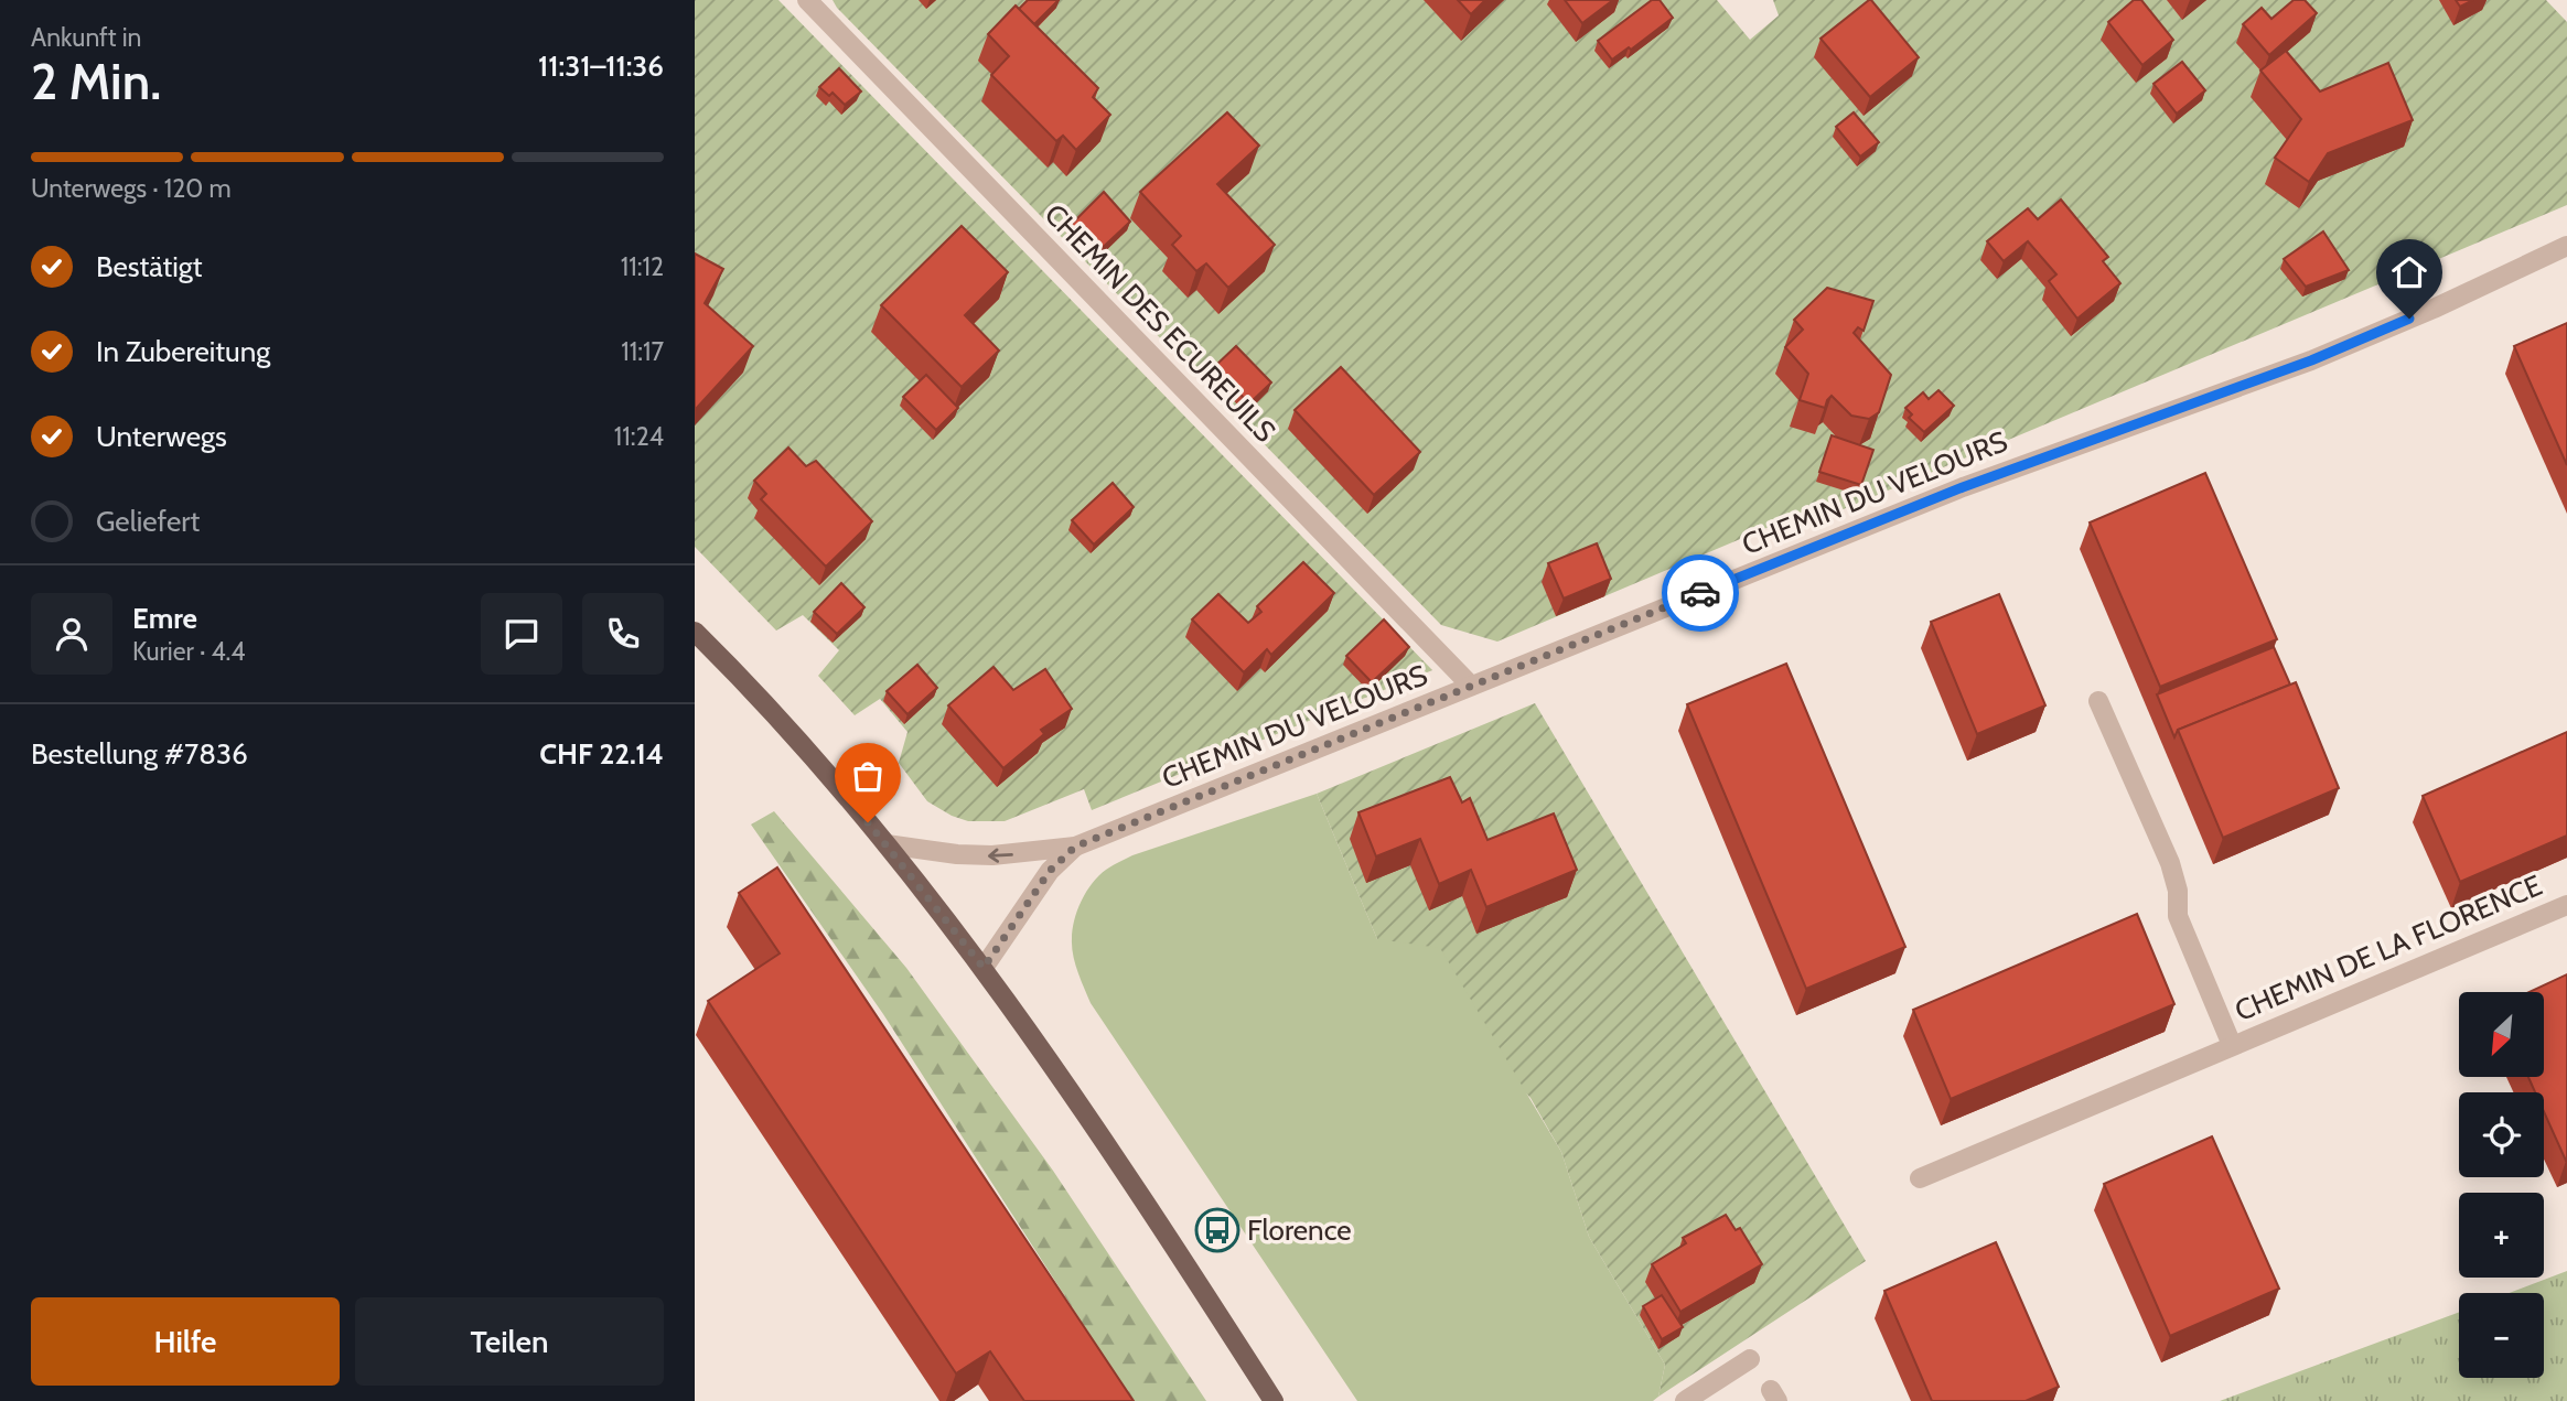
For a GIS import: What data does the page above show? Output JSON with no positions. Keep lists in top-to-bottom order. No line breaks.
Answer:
{"streets":{"street":["CHEMIN DES ECUREUILS","CHEMIN DU VELOURS","CHEMIN DE LA FLORENCE"]},"crossings":[["CHEMIN DES ECUREUILS","CHEMIN DU VELOURS"]],"places":{"bus stop":["Florence"]},"north":"bottom left","page":{"heading":["2 Min.","Ankunft in","11:31–11:36"],"panel":["Emre","Kurier · 4.4","Bestellung #7836","CHF 22.14"],"bar":"Unterwegs · 120 m","list":[["Bestätigt","11:12"],["In Zubereitung","11:17"],["Unterwegs","11:24"],"Geliefert"],"map_buttons":["+","−"],"buttons":["Hilfe","Teilen"]}}
